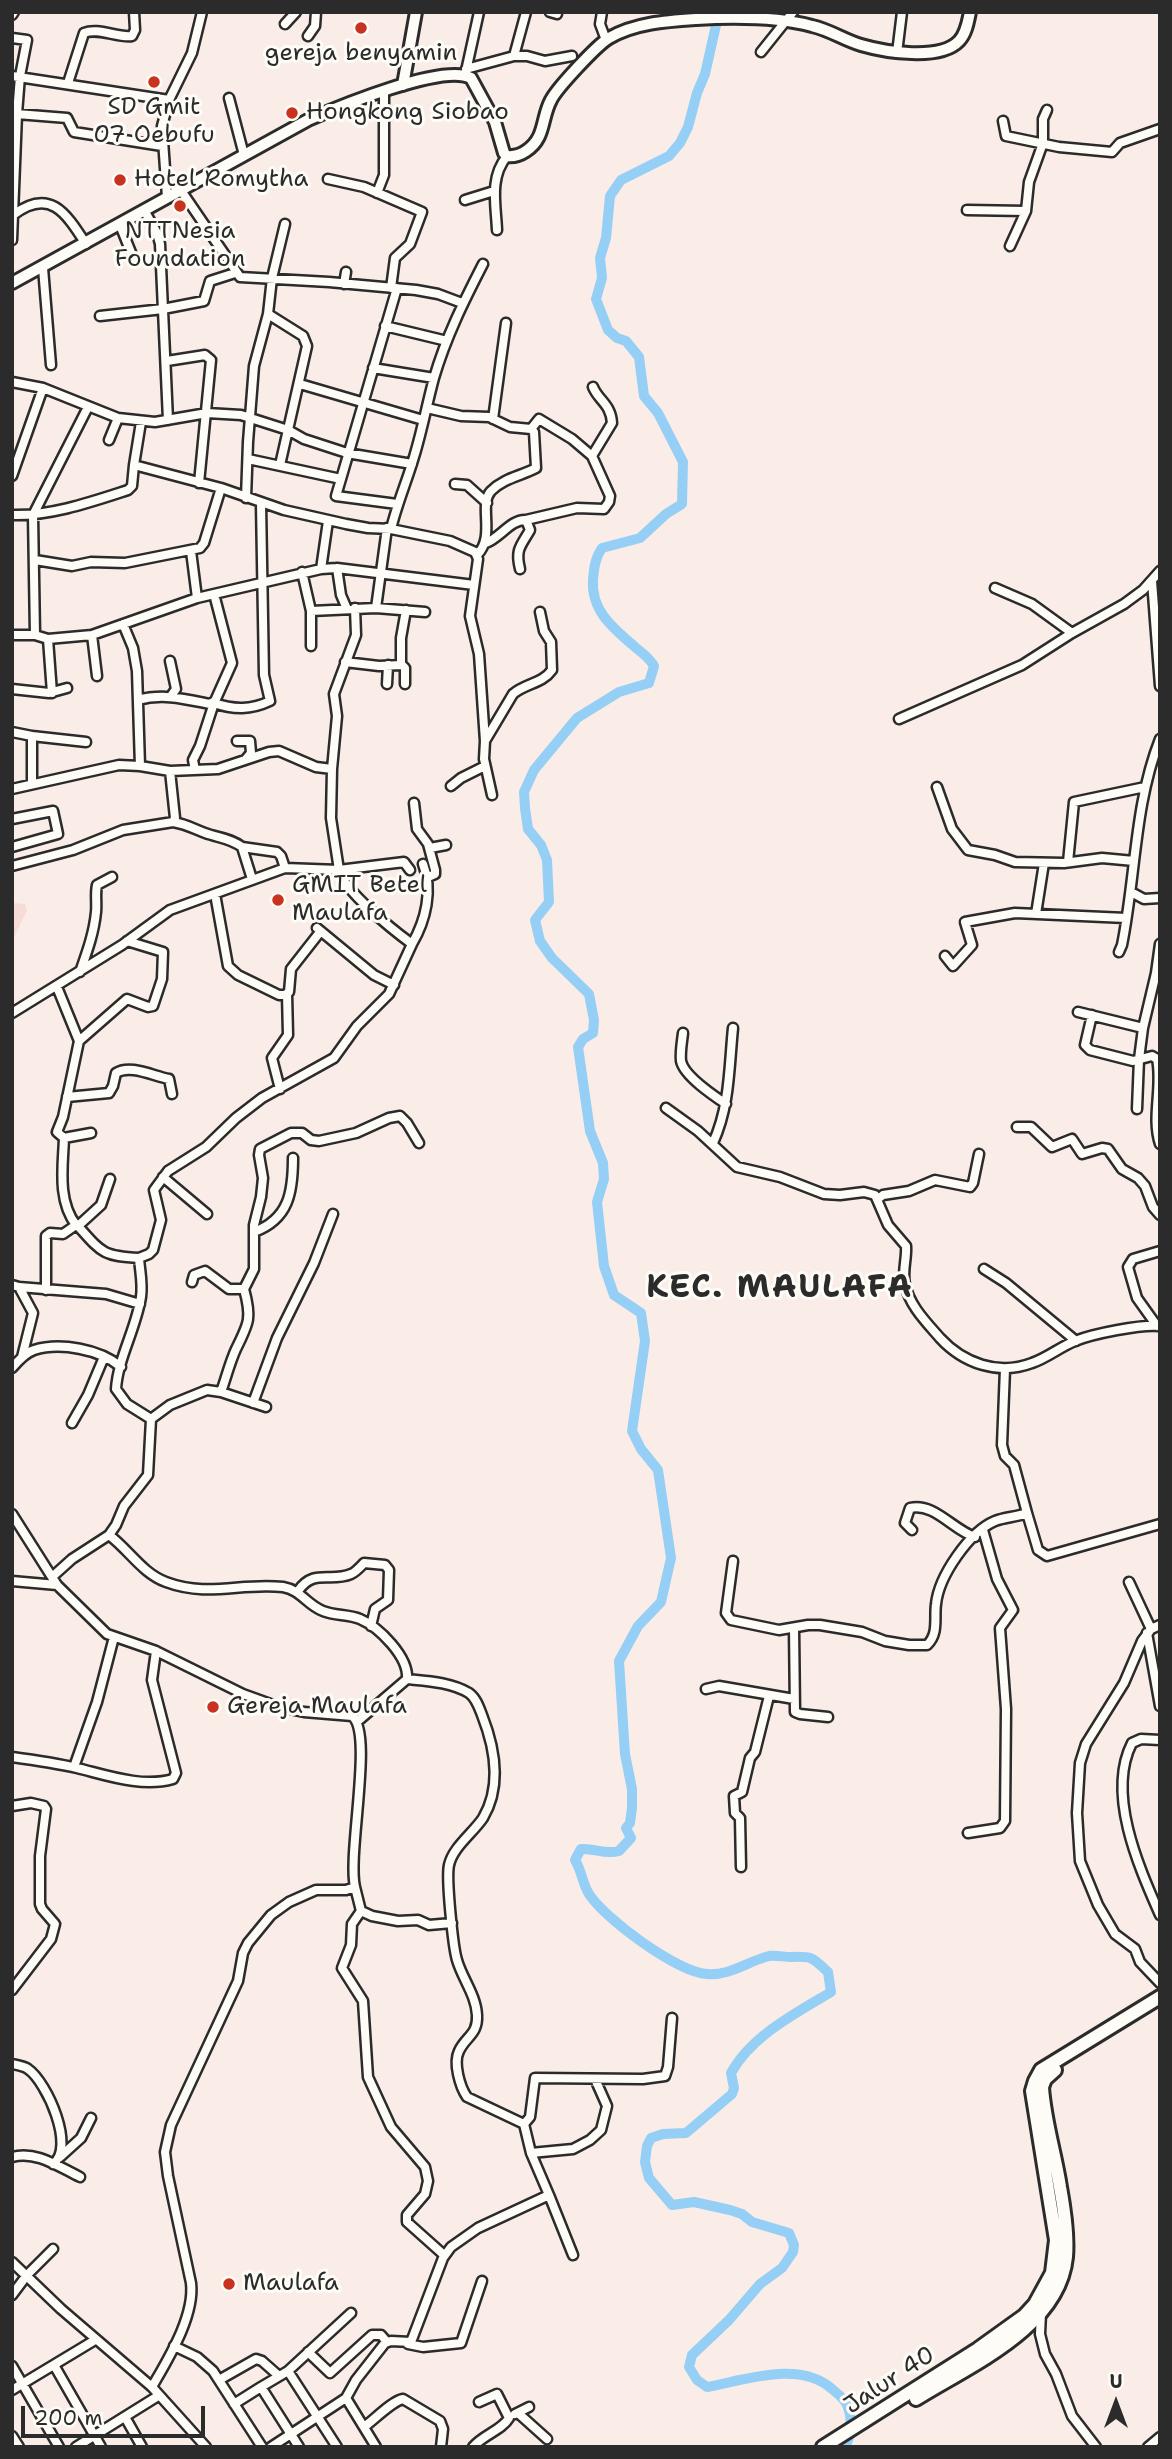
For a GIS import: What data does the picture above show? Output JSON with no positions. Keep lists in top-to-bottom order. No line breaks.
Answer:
{"streets":{"highway":["Jalur 40"]},"districts":["KEC. MAULAFA"],"places":["gereja benyamin","SD Gmit 07 Oebufu","Hongkong Siobao","Hotel Romytha","NTTNesia Foundation","GMIT Betel Maulafa","Gereja Maulafa","Maulafa"],"scale_bar":"200 m","north":"top"}
